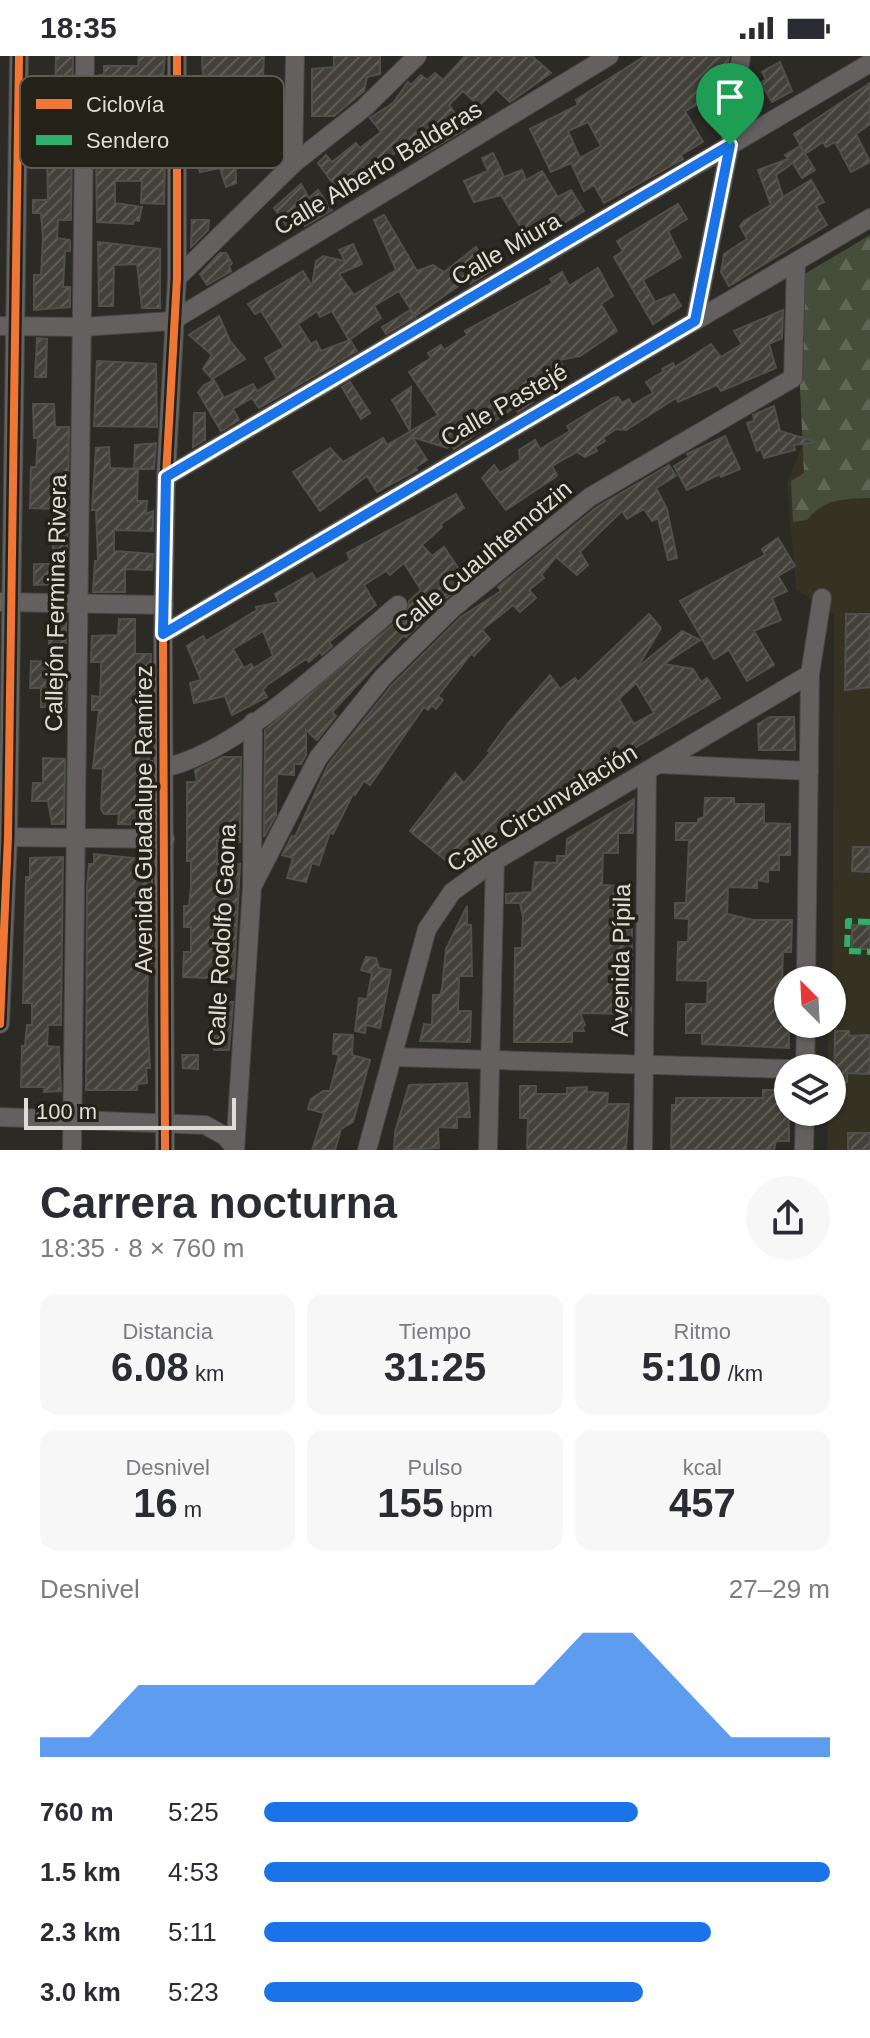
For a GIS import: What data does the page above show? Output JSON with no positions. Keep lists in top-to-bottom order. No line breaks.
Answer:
{"streets":{"street":["Calle Alberto Balderas","Calle Miura","Calle Pastejé","Calle Cuauhtemotzin","Callejón Fermina Rivera","Calle Circunvalación","Avenida Guadalupe Ramírez","Calle Rodolfo Gaona","Avenida Pípila"]},"crossings":[["Calle Alberto Balderas","Avenida Guadalupe Ramírez"],["Calle Miura","Avenida Guadalupe Ramírez"],["Calle Pastejé","Calle Cuauhtemotzin"],["Calle Pastejé","Avenida Guadalupe Ramírez"],["Calle Cuauhtemotzin","Calle Rodolfo Gaona"],["Calle Circunvalación","Avenida Pípila"]],"legend":["Ciclovía","Sendero"],"scale_bar":"100 m","north":"top left","page":{"status":"18:35","scale":"100 m","heading":["Carrera nocturna","18:35 · 8 × 760 m"],"stats":[["Distancia","6.08 km"],["Tiempo","31:25"],["Ritmo","5:10 /km"],["Desnivel","16 m"],["Pulso","155 bpm"],["kcal","457"]],"chart":["Desnivel","27–29 m"],"list":[{"name":"760 m","note":"5:25"},{"name":"1.5 km","note":"4:53"},{"name":"2.3 km","note":"5:11"},{"name":"3.0 km","note":"5:23"}]}}
